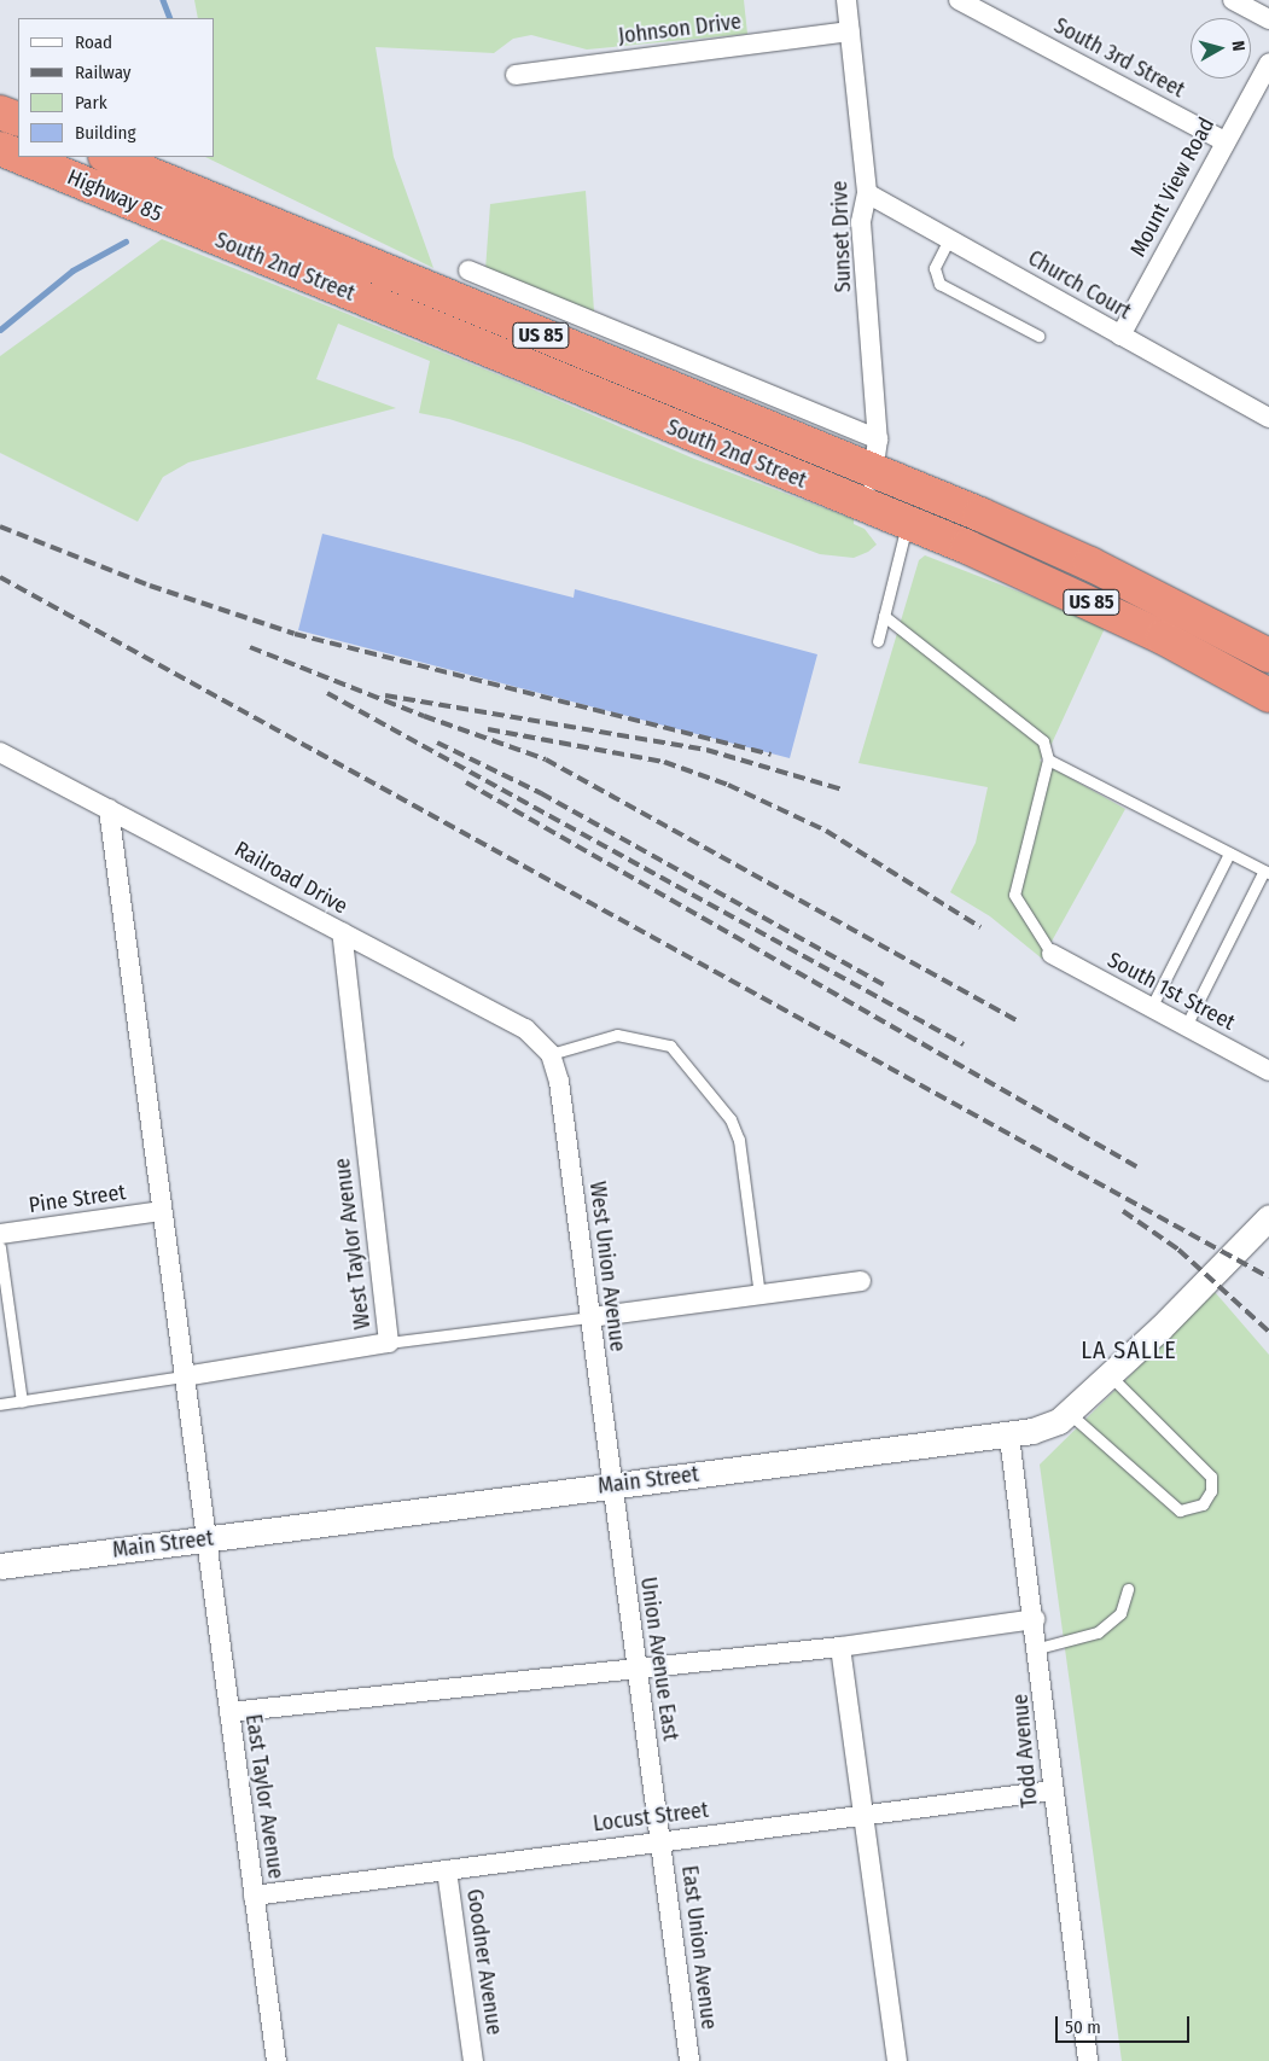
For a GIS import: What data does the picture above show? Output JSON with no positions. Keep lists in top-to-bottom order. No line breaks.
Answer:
{"streets":{"highway":["Highway 85","South 2nd Street","US 85"],"street":["Johnson Drive","South 3rd Street","Mount View Road","Sunset Drive","Church Court","Railroad Drive","South 1st Street","Pine Street","West Taylor Avenue","West Union Avenue","Main Street","Union Avenue East","Todd Avenue","East Taylor Avenue","Locust Street","East Union Avenue","Goodner Avenue"]},"crossings":[["Johnson Drive","Sunset Drive"],["South 3rd Street","Mount View Road"],["Mount View Road","Church Court"],["Highway 85","South 2nd Street"],["Sunset Drive","South 2nd Street"],["Sunset Drive","Church Court"],["Railroad Drive","West Taylor Avenue"],["Railroad Drive","West Union Avenue"],["West Union Avenue","Main Street"],["West Union Avenue","Union Avenue East"],["Main Street","Union Avenue East"],["Main Street","Todd Avenue"],["Main Street","East Taylor Avenue"],["Union Avenue East","Locust Street"],["Union Avenue East","East Union Avenue"],["Todd Avenue","Locust Street"],["East Taylor Avenue","Locust Street"],["Locust Street","East Union Avenue"],["Locust Street","Goodner Avenue"]],"districts":["LA SALLE"],"legend":["Road","Railway","Park","Building"],"scale_bar":"50 m","north":"right"}
